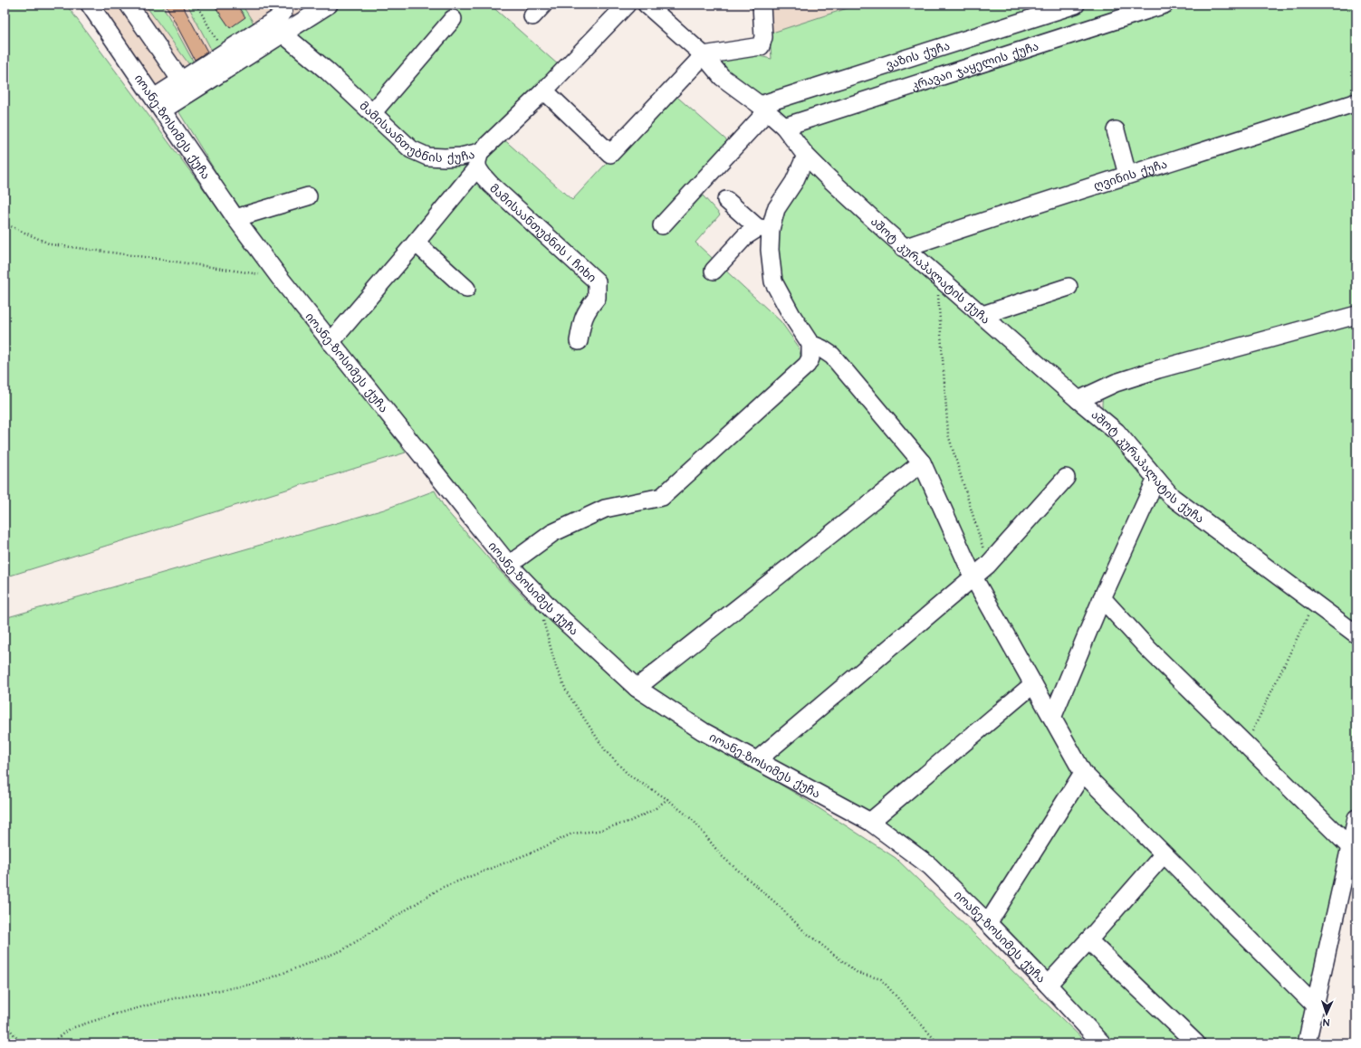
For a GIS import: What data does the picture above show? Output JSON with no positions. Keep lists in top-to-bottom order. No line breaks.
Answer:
{"streets":{"street":["ვაზის ქუჩა","კრავაი ჯაყელის ქუჩა","მამისაანთუბნის ქუჩა","იოანე-ზოსიმეს ქუჩა","ღვინის ქუჩა","მამისაანთუბნის I ჩიხი","აშოტ კურაპალატის ქუჩა"]},"crossings":[["ვაზის ქუჩა","აშოტ კურაპალატის ქუჩა"],["კრავაი ჯაყელის ქუჩა","აშოტ კურაპალატის ქუჩა"],["მამისაანთუბნის ქუჩა","მამისაანთუბნის I ჩიხი"],["ღვინის ქუჩა","აშოტ კურაპალატის ქუჩა"]],"north":"bottom"}
